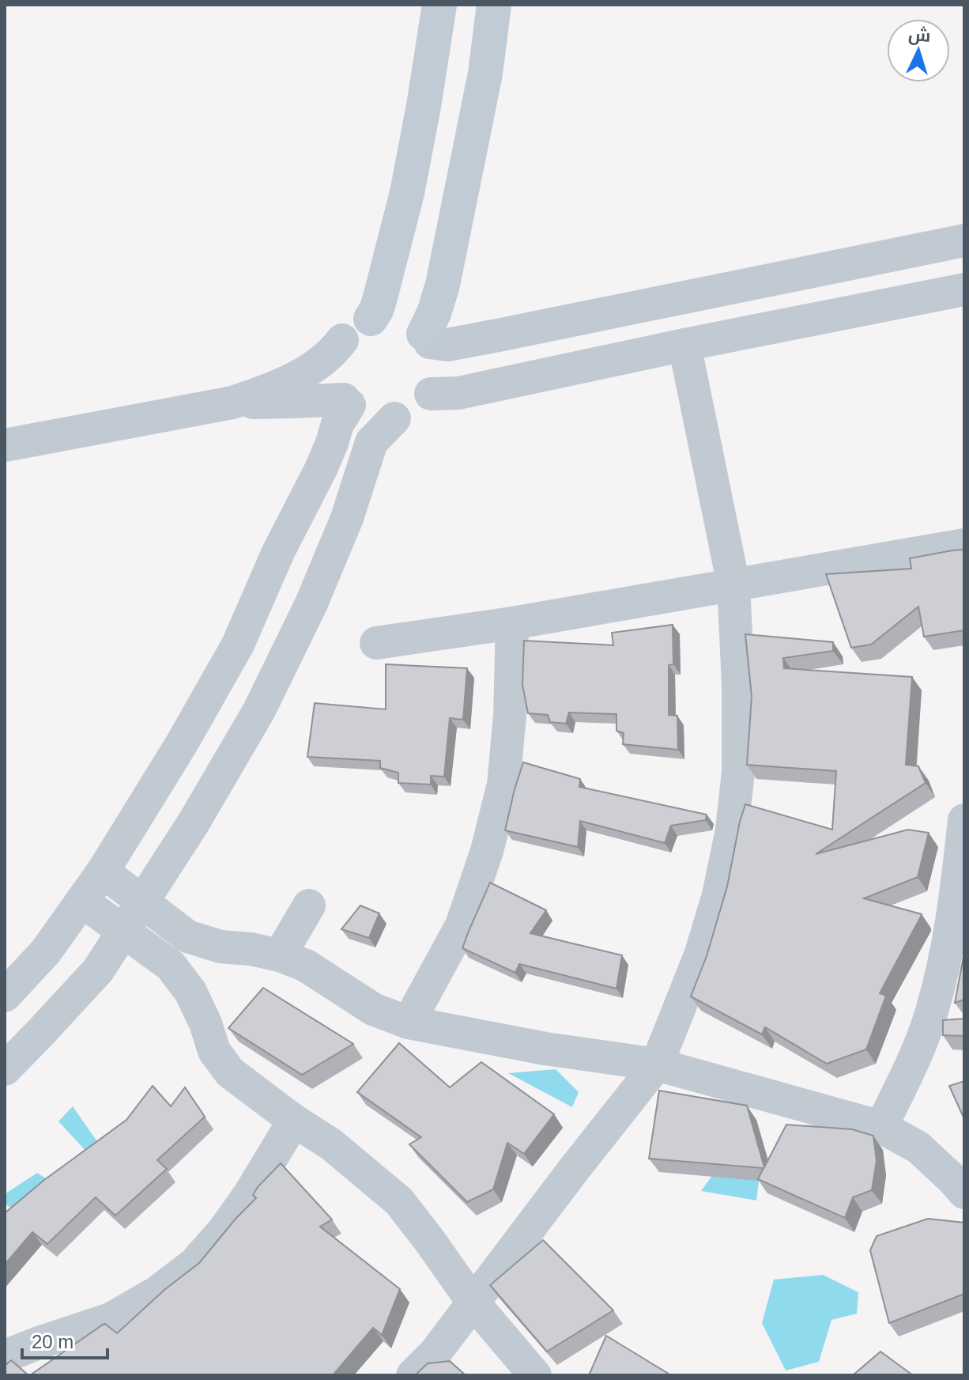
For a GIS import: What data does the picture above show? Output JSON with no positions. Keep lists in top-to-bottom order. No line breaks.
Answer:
{"scale_bar":"20 m","north":"top"}
